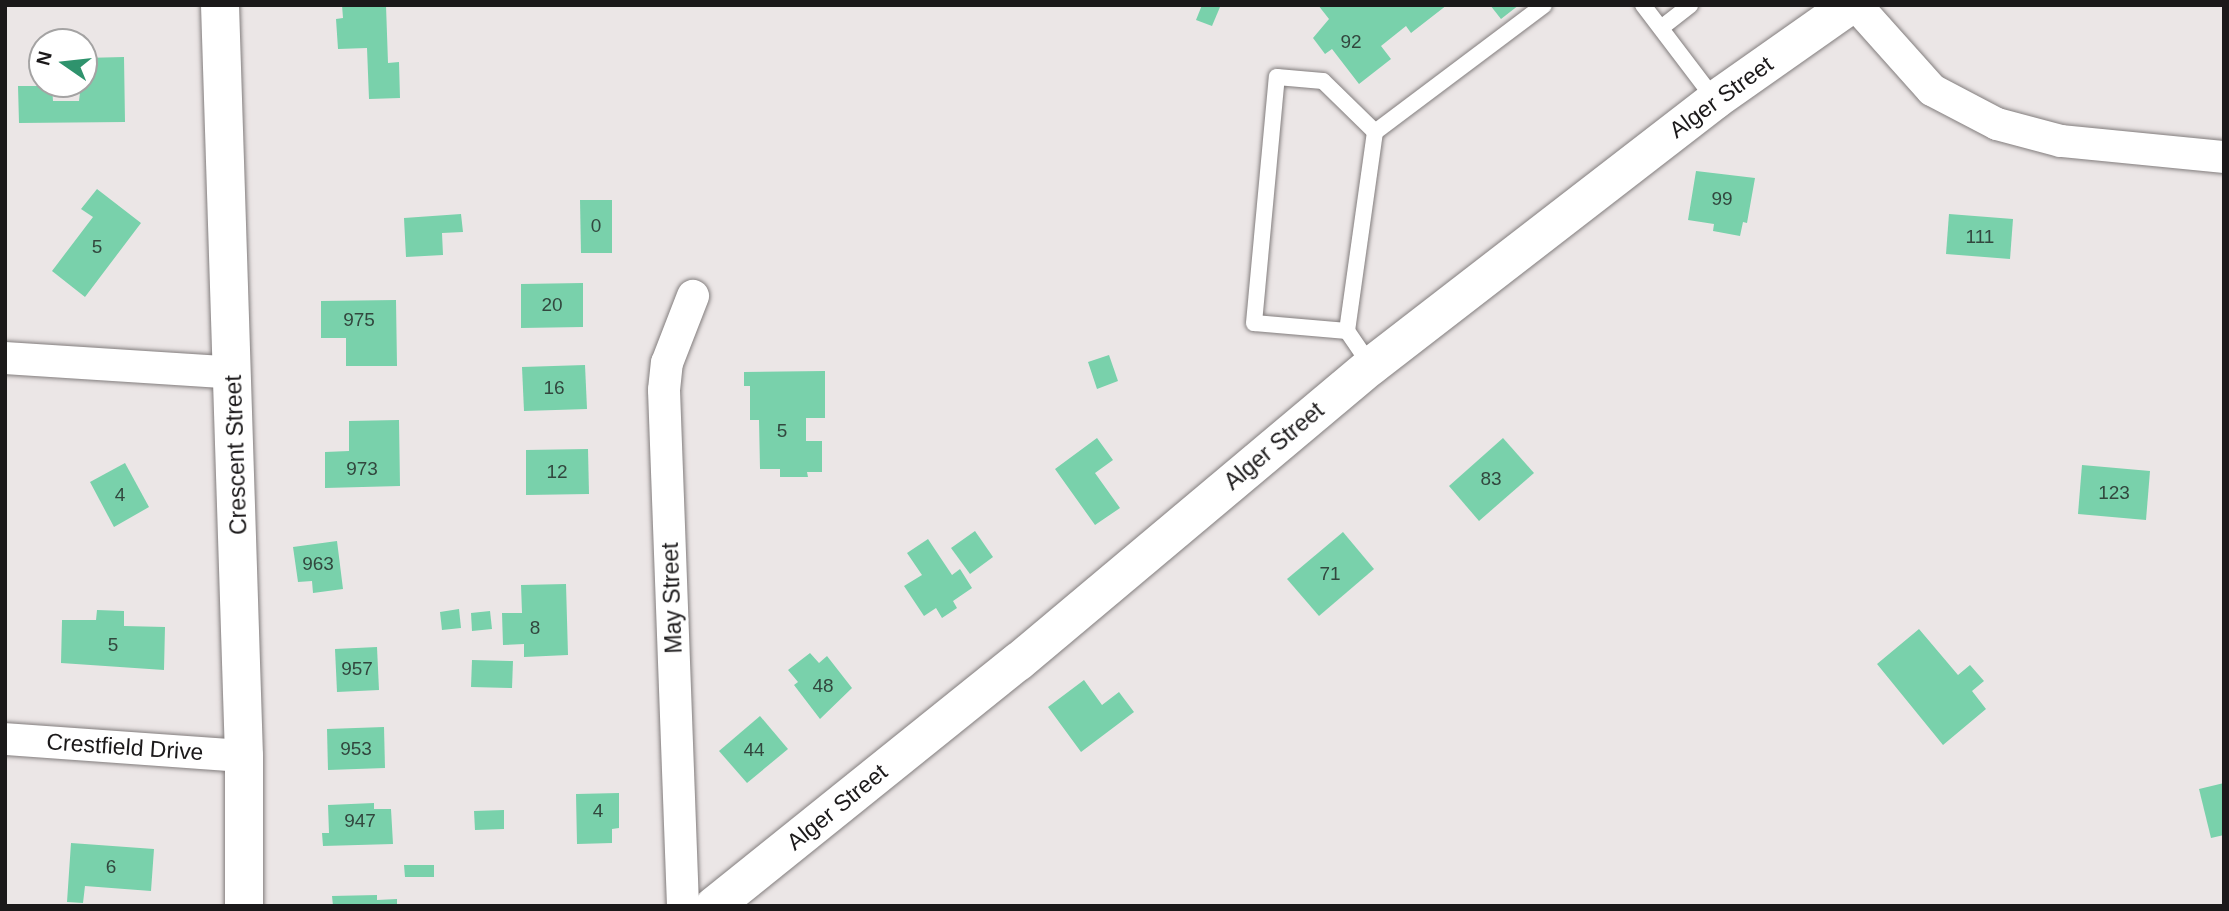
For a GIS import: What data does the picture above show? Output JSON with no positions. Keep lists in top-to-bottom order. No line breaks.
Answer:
{"streets":{"main road":["Alger Street","Crescent Street"],"street":["May Street","Crestfield Drive"]},"crossings":[["Crescent Street","Crestfield Drive"]],"house_numbers":["92","99","0","111","5","20","975","16","5","973","12","83","123","4","963","71","8","5","957","48","953","44","4","947","6"],"north":"left"}
